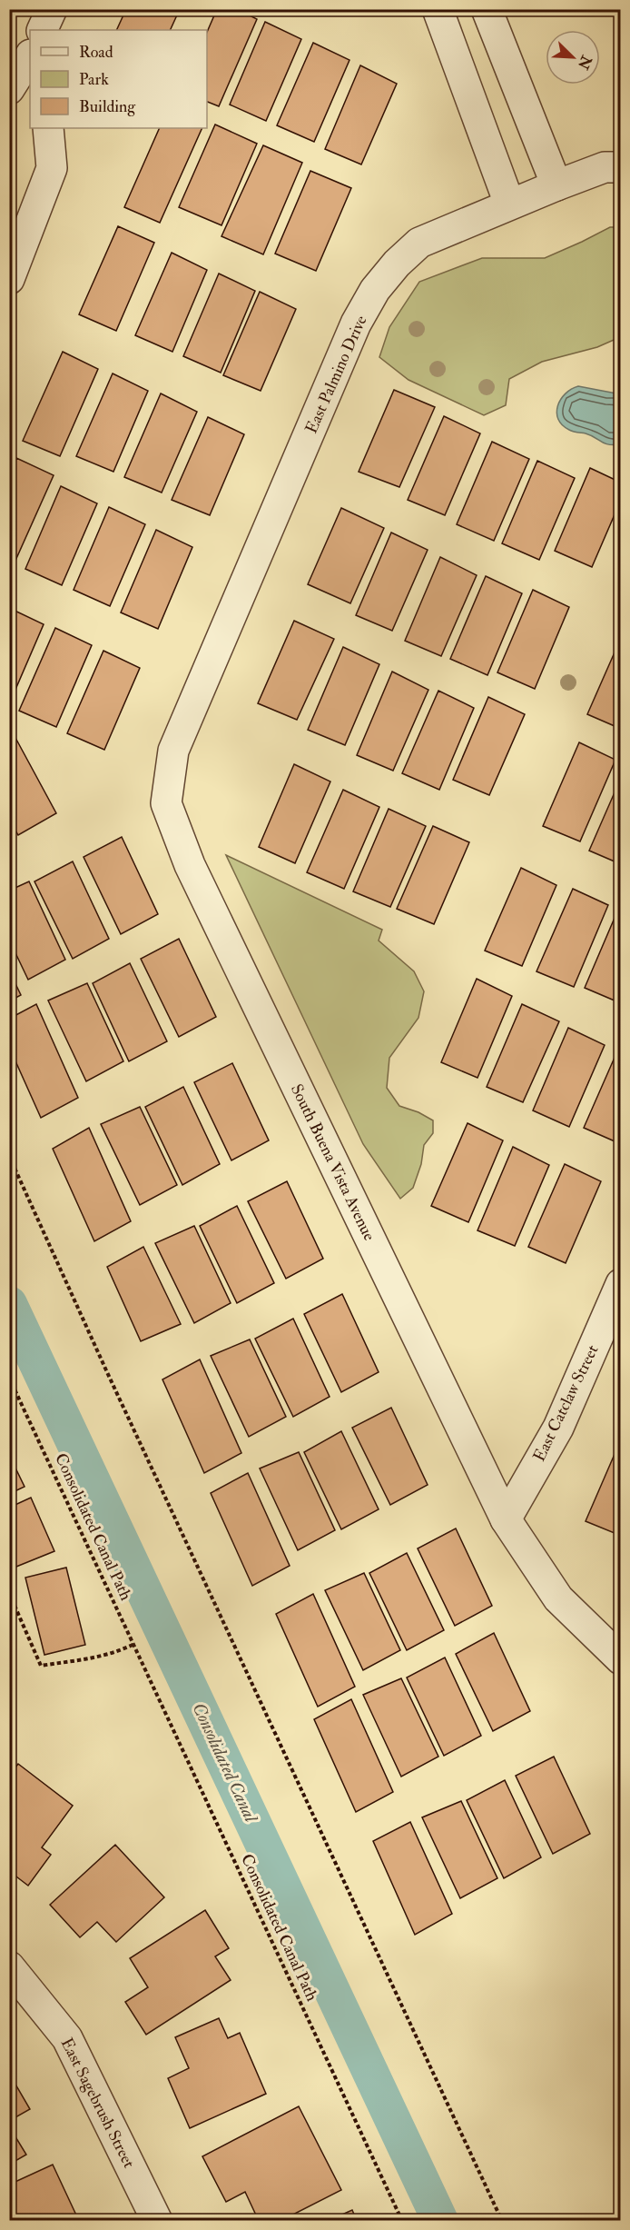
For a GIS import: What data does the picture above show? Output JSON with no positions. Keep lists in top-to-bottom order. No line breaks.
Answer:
{"streets":{"street":["East Palmino Drive","South Buena Vista Avenue","East Catclaw Street","East Sagebrush Street"],"path":["Consolidated Canal Path"]},"crossings":[["East Palmino Drive","South Buena Vista Avenue"],["South Buena Vista Avenue","East Catclaw Street"]],"water":["Consolidated Canal"],"legend":["Road","Park","Building"],"north":"bottom right"}
